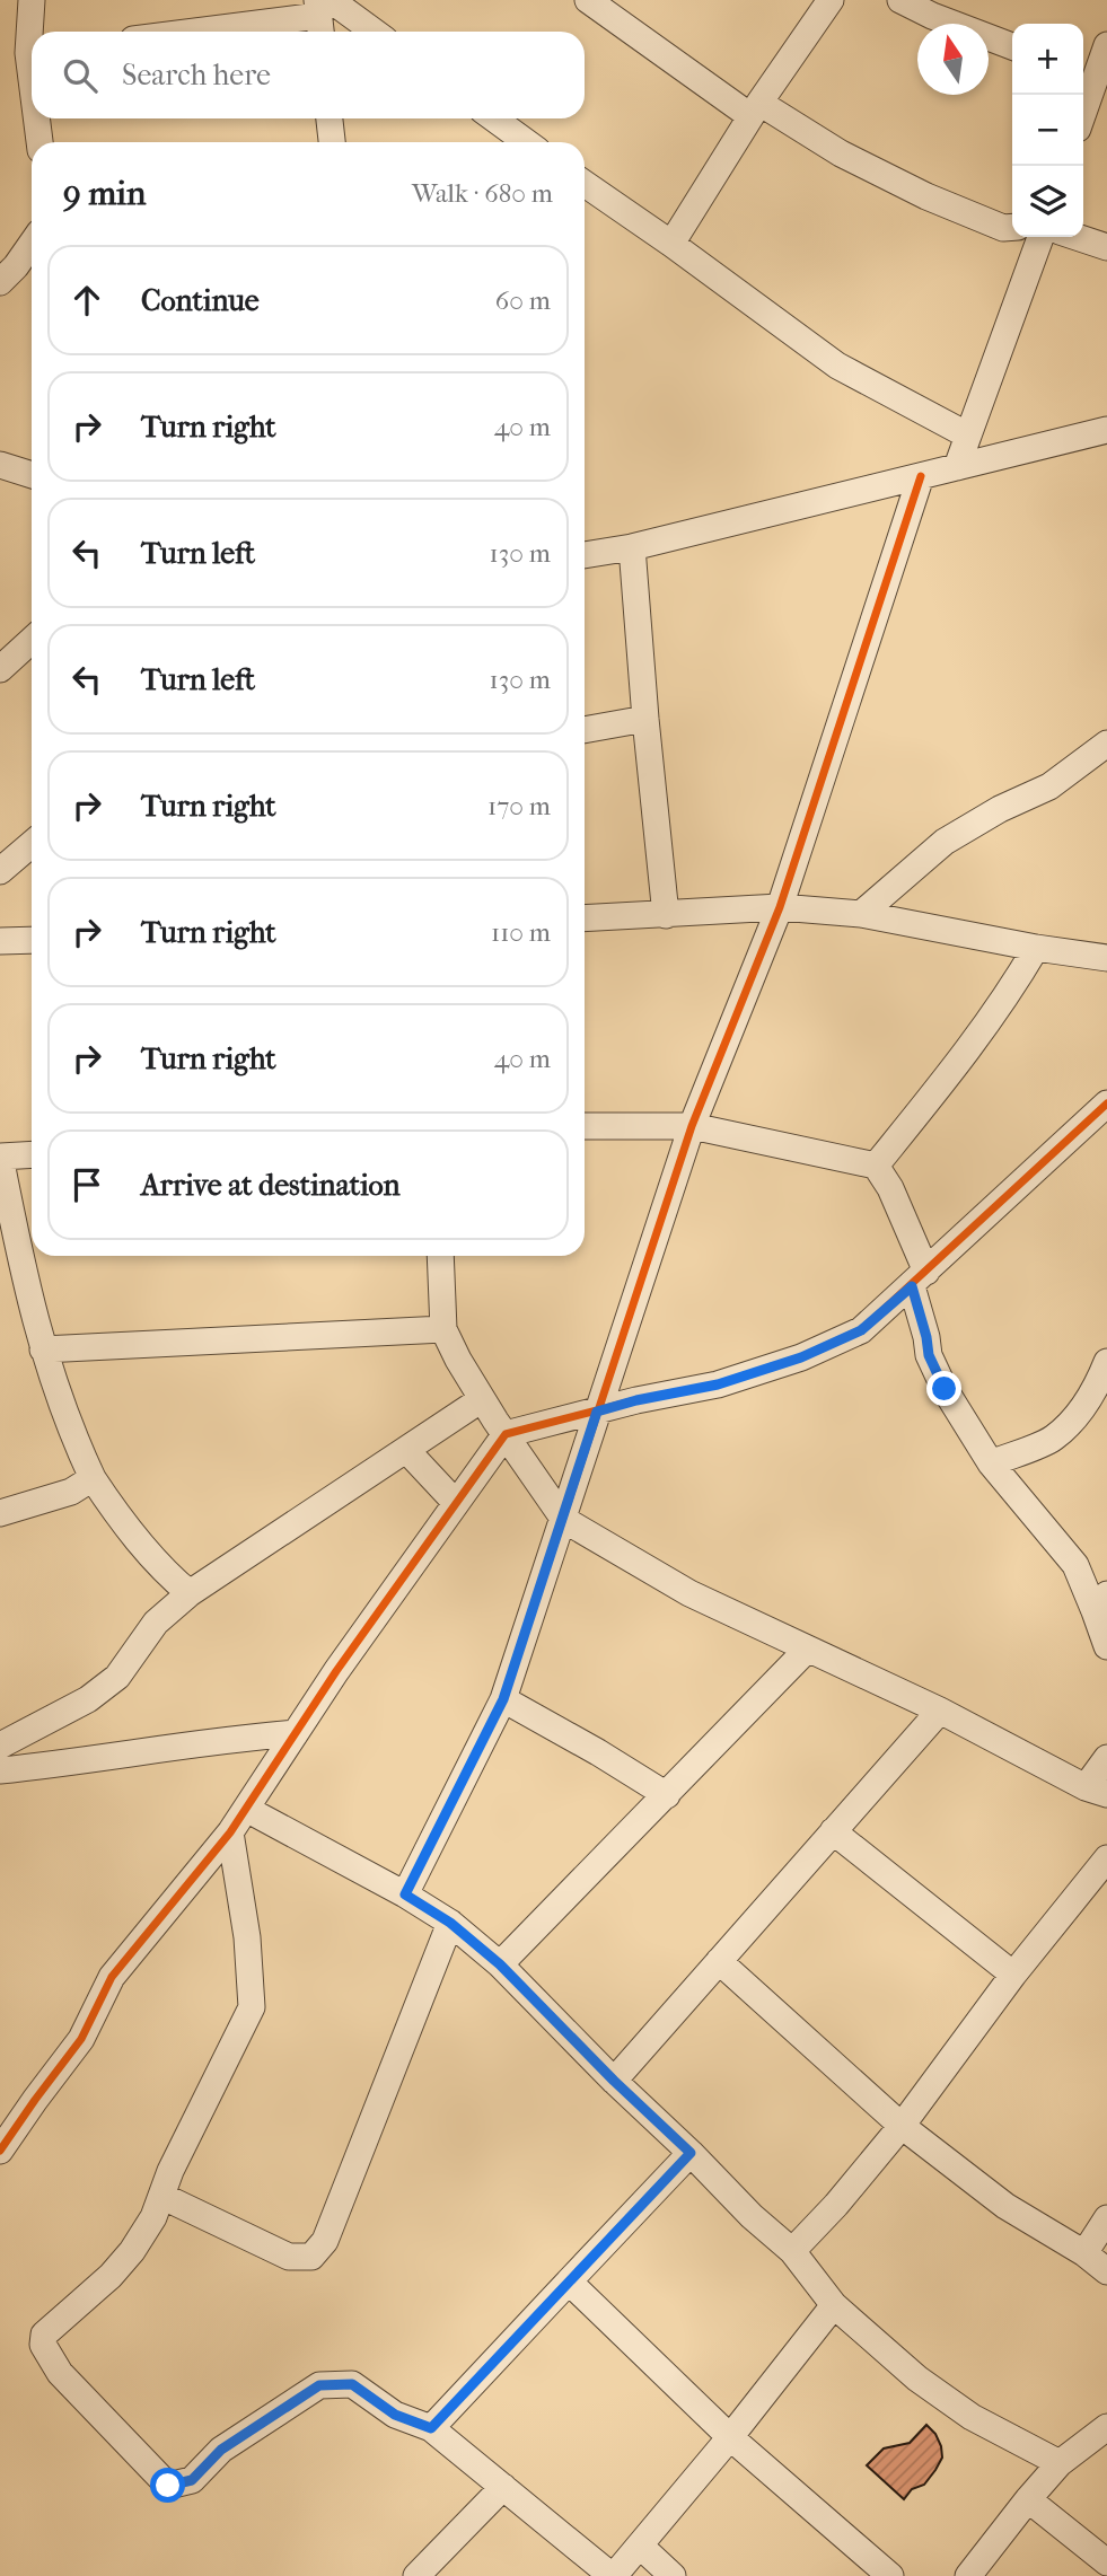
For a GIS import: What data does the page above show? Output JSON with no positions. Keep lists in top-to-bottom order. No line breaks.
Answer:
{"north":"top","page":{"map_buttons":["+","−"],"search":"Search here","heading":["9 min","Walk · 680 m"],"list":[["Continue","60 m"],["Turn right","40 m"],["Turn left","130 m"],["Turn left","130 m"],["Turn right","170 m"],["Turn right","110 m"],["Turn right","40 m"],"Arrive at destination"]}}
